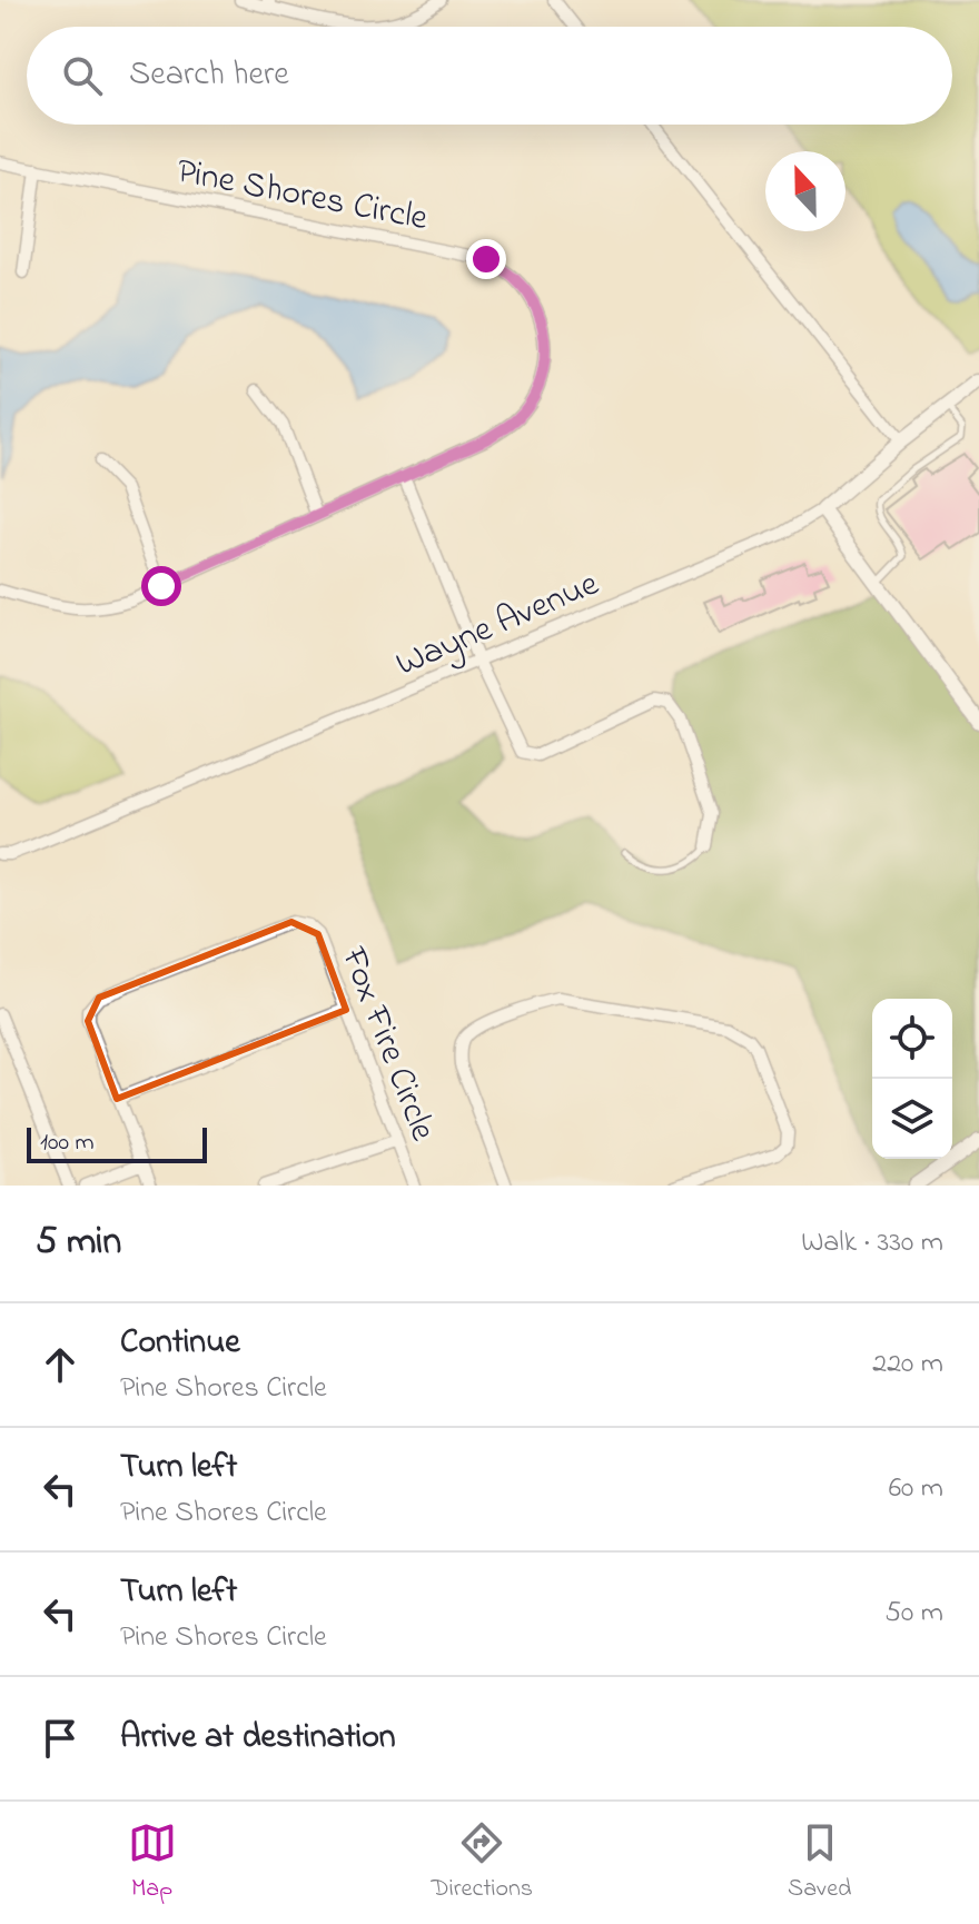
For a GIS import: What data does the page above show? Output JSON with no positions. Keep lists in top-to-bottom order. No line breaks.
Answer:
{"streets":{"street":["Pine Shores Circle","Wayne Avenue","Fox Fire Circle"]},"scale_bar":"100 m","north":"top","page":{"search":"Search here","scale":"100 m","heading":["5 min","Walk · 330 m"],"list":[["Continue","Pine Shores Circle","220 m"],["Turn left","Pine Shores Circle","60 m"],["Turn left","Pine Shores Circle","50 m"],"Arrive at destination"],"nav":["Map","Directions","Saved"]}}
